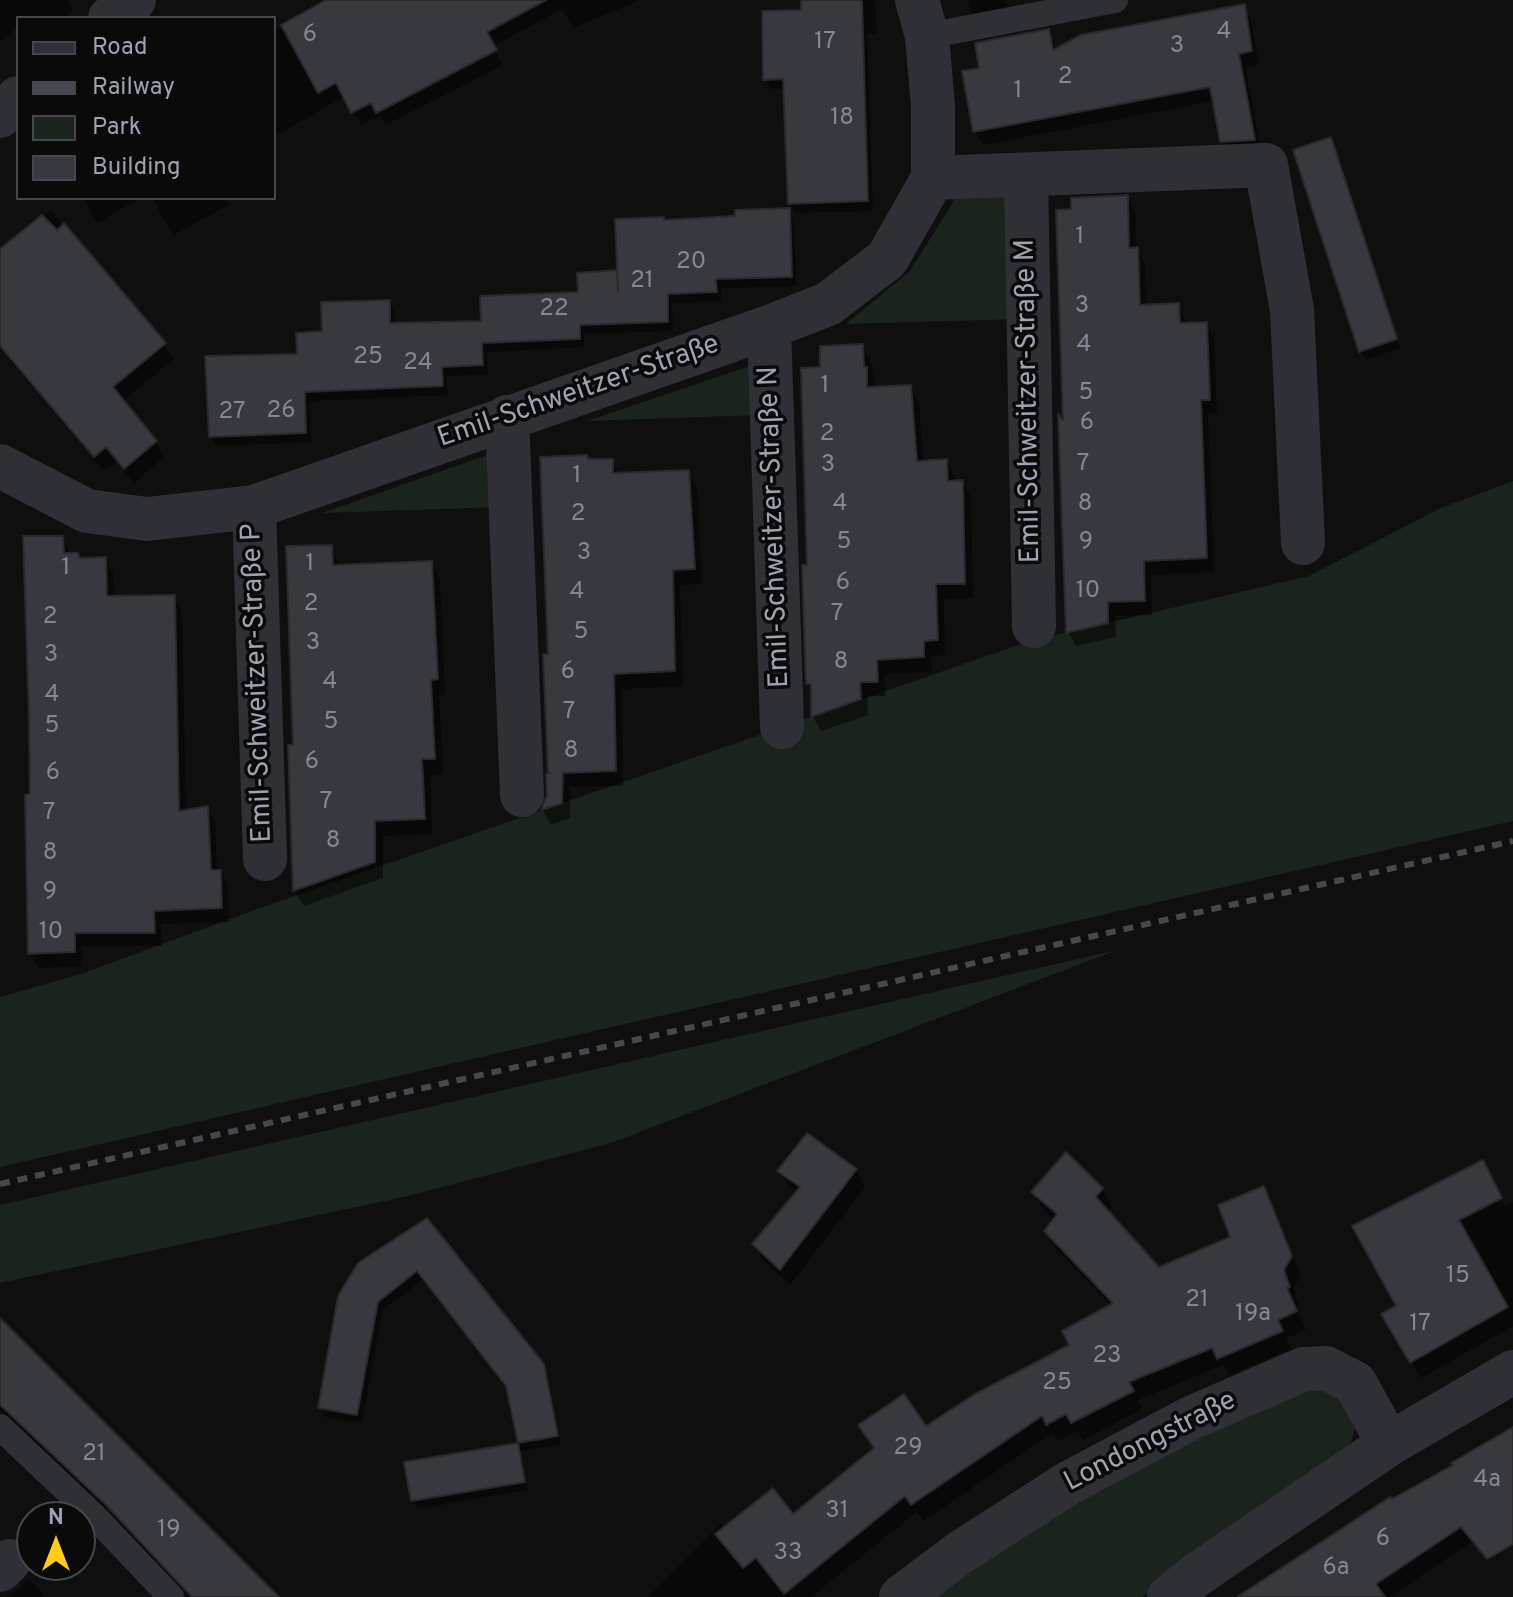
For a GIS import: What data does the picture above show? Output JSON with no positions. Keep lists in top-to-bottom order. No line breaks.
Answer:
{"streets":{"street":["Emil-Schweitzer-Straße","Emil-Schweitzer-Straße M","Emil-Schweitzer-Straße N","Emil-Schweitzer-Straße P","Londongstraße"]},"crossings":[["Emil-Schweitzer-Straße","Emil-Schweitzer-Straße N"],["Emil-Schweitzer-Straße","Emil-Schweitzer-Straße P"]],"house_numbers":["4","6","17","3","2","1","18","1","20","21","3","22","4","25","24","1","5","26","27","6","2","7","3","1","4","8","2","5","9","3","1","1","6","10","4","2","7","2","5","3","3","8","6","4","4","7","5","5","8","6","6","7","7","8","8","9","10","15","21","19a","17","23","25","29","21","4a","31","19","6","33","6a"],"legend":["Road","Railway","Park","Building"],"north":"top"}
